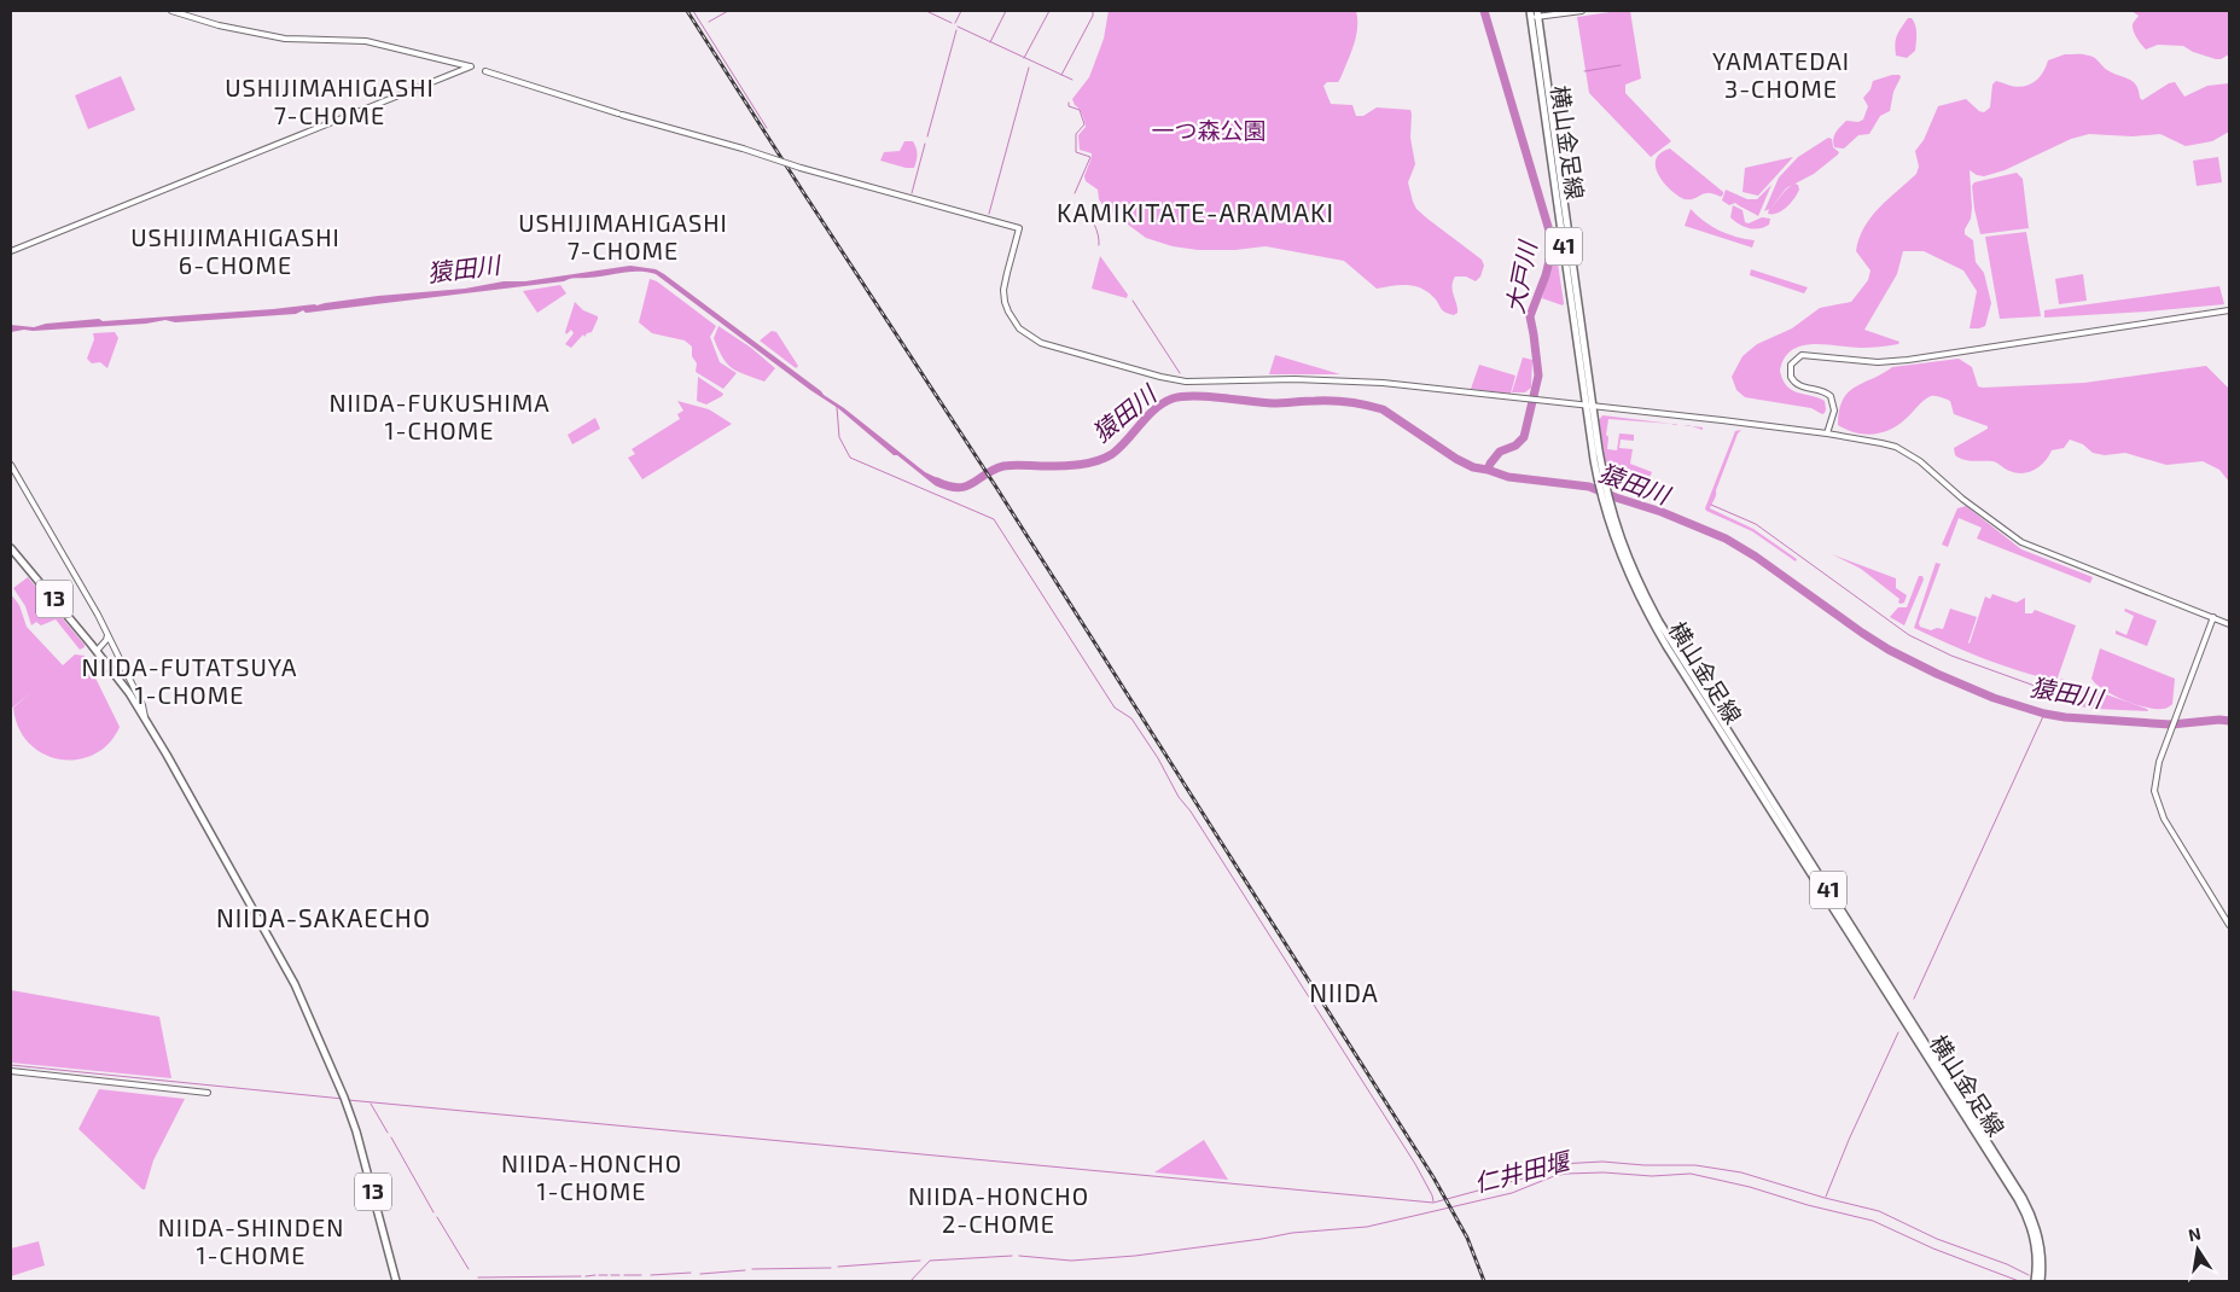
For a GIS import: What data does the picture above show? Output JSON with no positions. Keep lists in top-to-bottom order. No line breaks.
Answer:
{"streets":{"main road":["横山金足線","41","13"]},"districts":["YAMATEDAI 3-CHOME","USHIJIMAHIGASHI 7-CHOME","KAMIKITATE-ARAMAKI","USHIJIMAHIGASHI 7-CHOME","USHIJIMAHIGASHI 6-CHOME","NIIDA-FUKUSHIMA 1-CHOME","NIIDA-FUTATSUYA 1-CHOME","NIIDA-SAKAECHO","NIIDA","NIIDA-HONCHO 1-CHOME","NIIDA-HONCHO 2-CHOME","NIIDA-SHINDEN 1-CHOME"],"water":["猿田川","大戸川","仁井田堰"],"parks":["一つ森公園"],"north":"top"}
